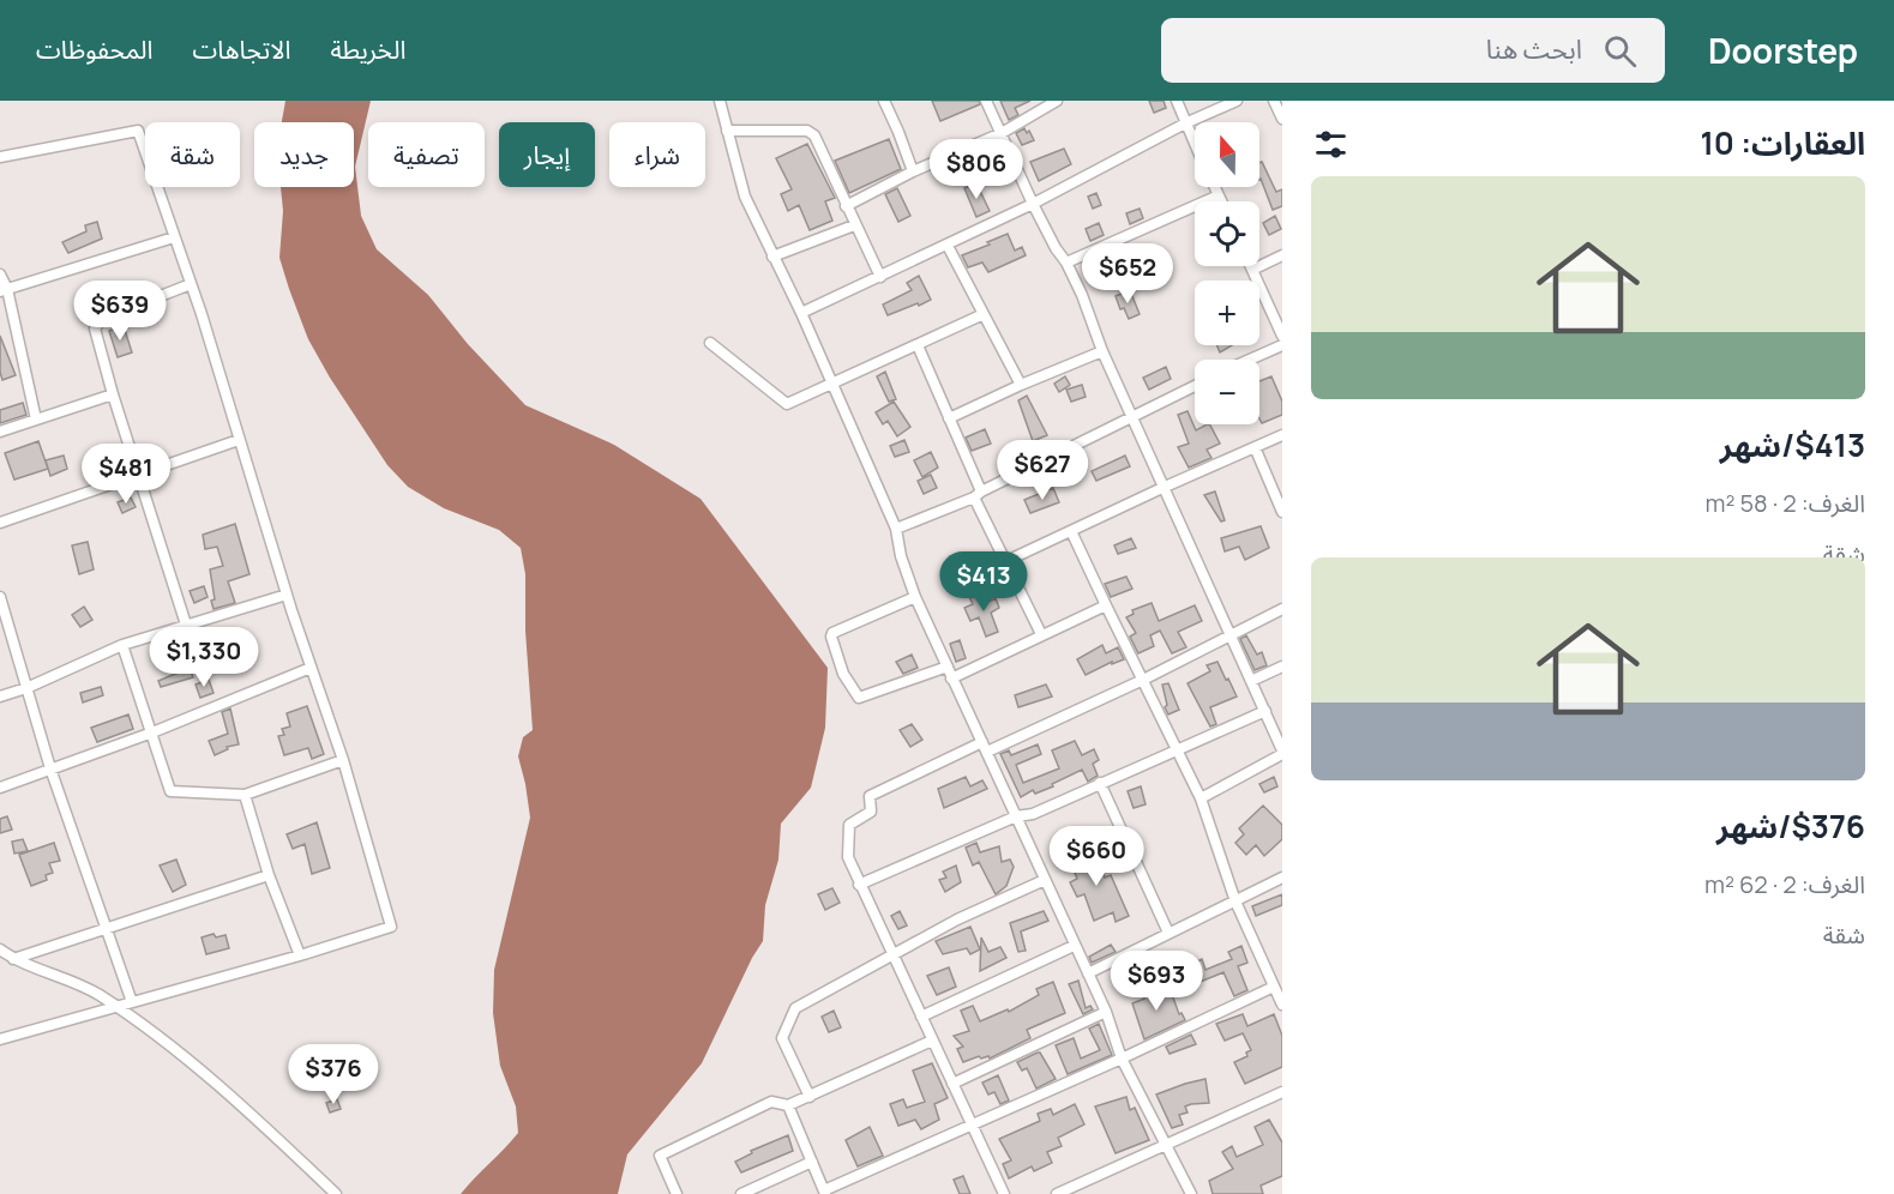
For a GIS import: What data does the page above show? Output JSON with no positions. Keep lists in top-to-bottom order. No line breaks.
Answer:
{"north":"top","page":{"header":"Doorstep","search":"ابحث هنا","nav":["الخريطة","الاتجاهات","المحفوظات"],"heading":"العقارات: 10","map_buttons":["+","−"],"chip":["شراء","إيجار","تصفية","جديد","شقة"],"price":["$806","$652","$639","$627","$481","$413","$1,330","$660","$693","$376"],"list":[{"name":"$413/شهر","note":"الغرف: 2 · 58 m² · شقة"},{"name":"$376/شهر","note":"الغرف: 2 · 62 m² · شقة"}]}}
